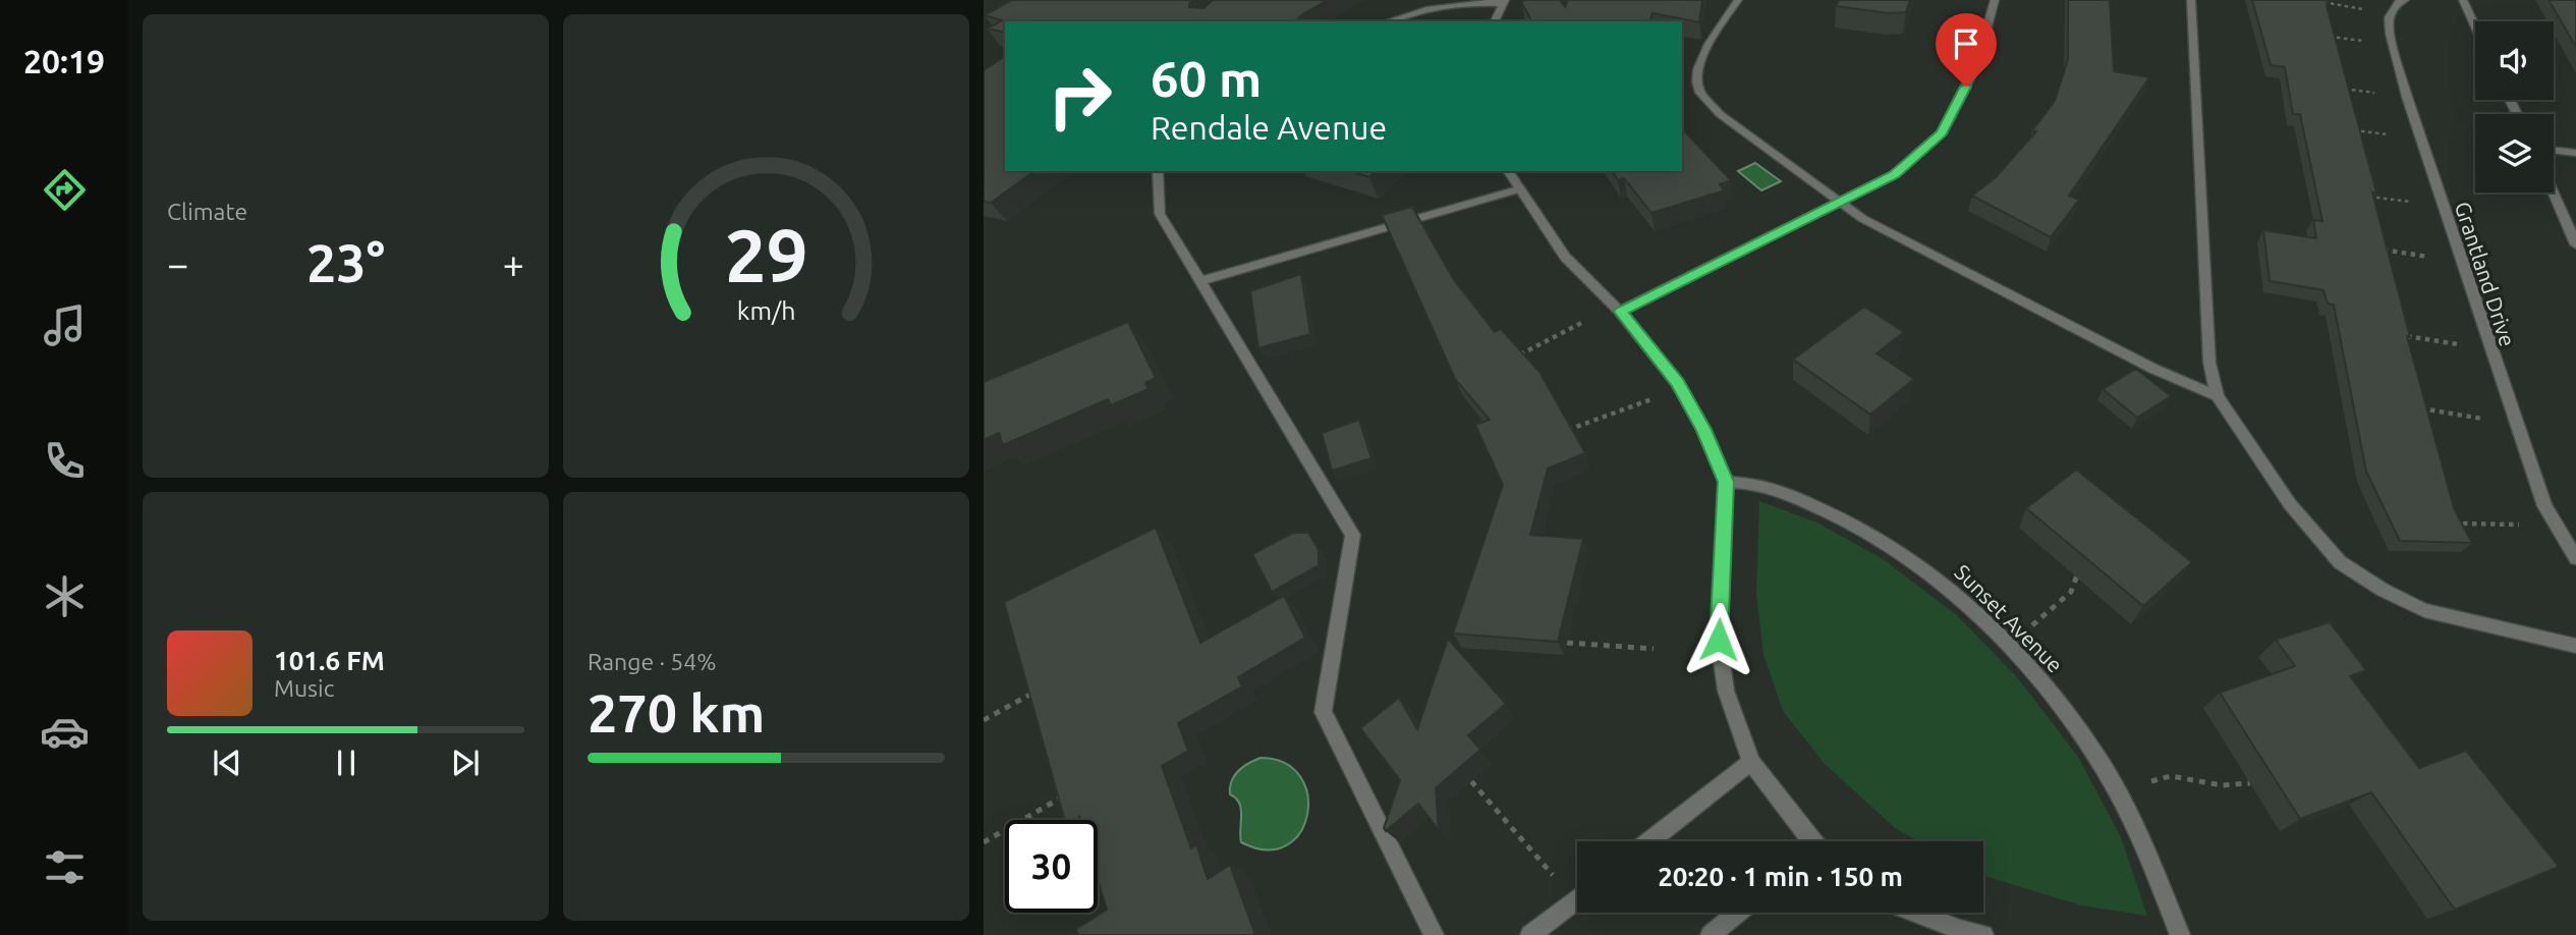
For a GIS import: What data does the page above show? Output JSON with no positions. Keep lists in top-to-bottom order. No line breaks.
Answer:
{"streets":{"street":["Grantland Drive","Sunset Avenue"]},"page":{"tabs":"20:19","tile":["Climate",["Range · 54%","270 km"]],"turn":["60 m","Rendale Avenue"],"heat":["−","23°","+"],"song":["101.6 FM","Music"],"limit":"30","trip":"20:20 · 1 min · 150 m","gauge":["29","km/h"]}}
